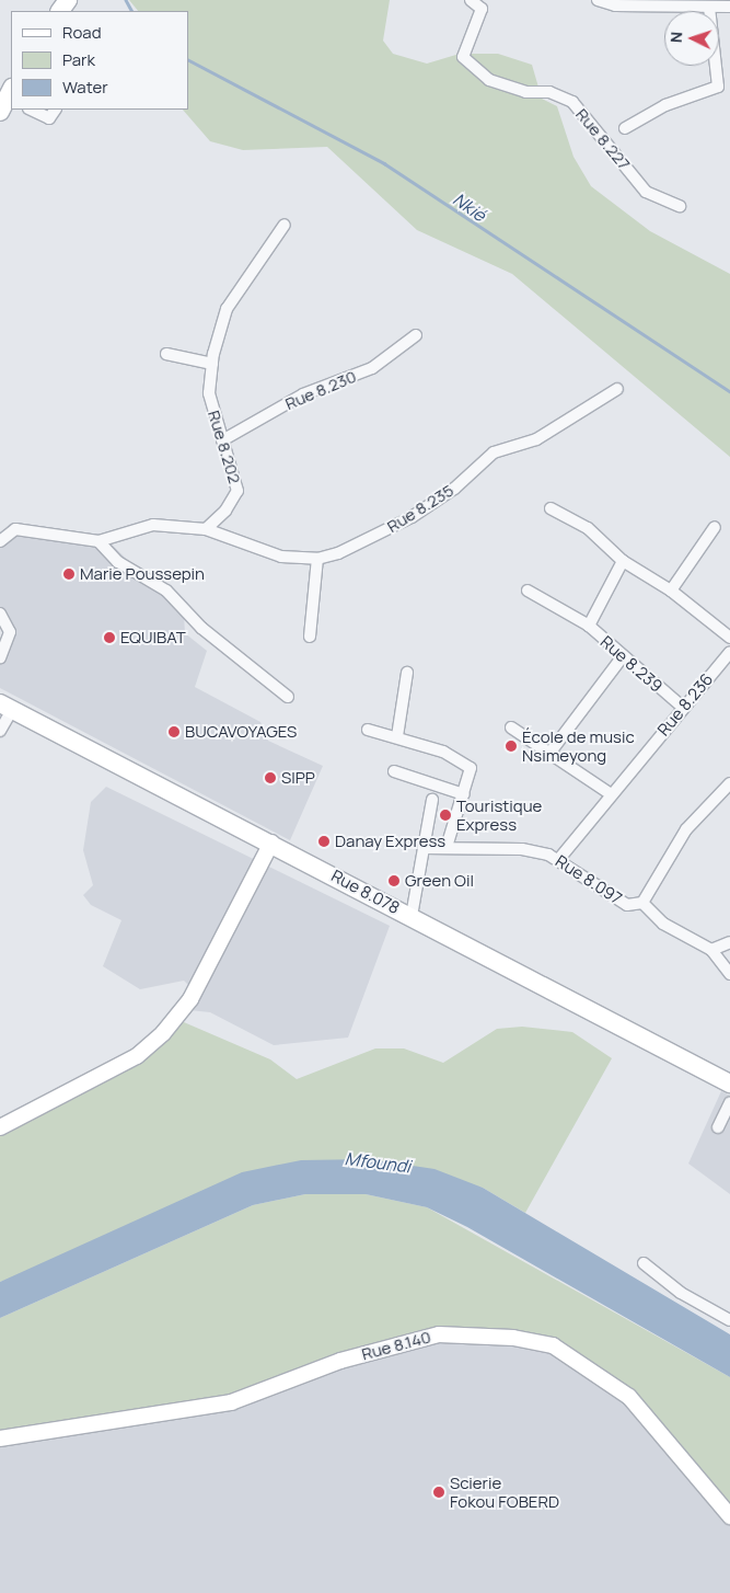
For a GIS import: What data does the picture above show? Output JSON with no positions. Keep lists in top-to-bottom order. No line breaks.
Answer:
{"streets":{"highway":["Rue 8.078"],"main road":["Rue 8.140"],"street":["Rue 8.227","Rue 8.230","Rue 8.202","Rue 8.235","Rue 8.239","Rue 8.236","Rue 8.097"]},"crossings":[["Rue 8.230","Rue 8.202"],["Rue 8.202","Rue 8.235"],["Rue 8.239","Rue 8.236"],["Rue 8.236","Rue 8.097"]],"water":["Nkié","Mfoundi"],"places":["Marie Poussepin","EQUIBAT","BUCAVOYAGES","École de music Nsimeyong","SIPP","Touristique Express","Danay Express","Green Oil","Scierie Fokou FOBERD"],"legend":["Road","Park","Water"],"north":"left"}
